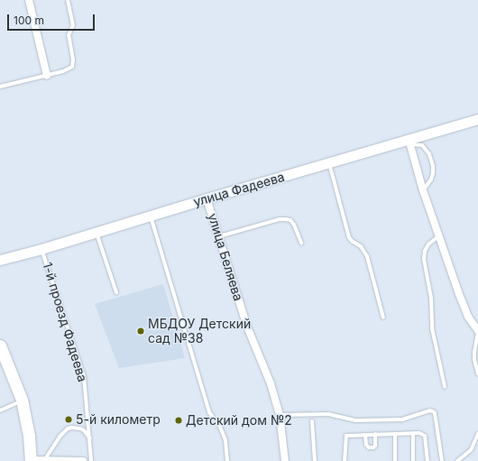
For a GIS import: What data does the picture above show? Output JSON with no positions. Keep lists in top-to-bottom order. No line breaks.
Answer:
{"streets":{"main road":["улица Фадеева"],"street":["улица Беляева"],"lane":["1-й проезд Фадеева"]},"crossings":[["улица Фадеева","улица Беляева"],["улица Фадеева","1-й проезд Фадеева"]],"places":["МБДОУ Детский сад №38","5-й километр","Детский дом №2"],"scale_bar":"100 m"}
